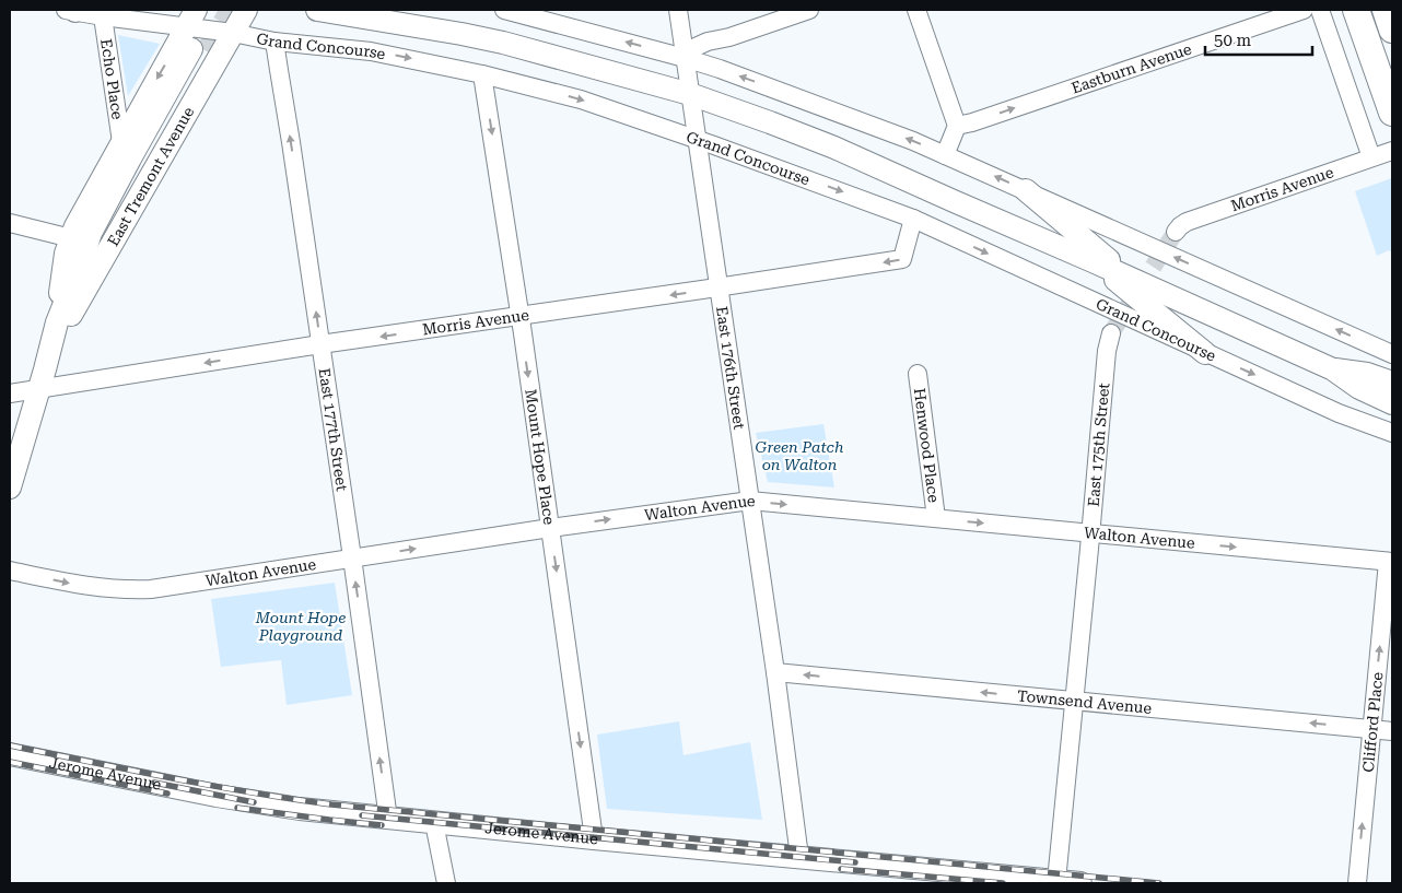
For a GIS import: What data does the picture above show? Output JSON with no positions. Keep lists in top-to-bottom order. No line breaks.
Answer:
{"streets":{"main road":["East Tremont Avenue","Jerome Avenue"],"street":["Grand Concourse","Eastburn Avenue","Echo Place","Morris Avenue","East 176th Street","East 177th Street","East 175th Street","Henwood Place","Mount Hope Place","Walton Avenue","Townsend Avenue","Clifford Place"]},"crossings":[["Grand Concourse","Echo Place"],["Grand Concourse","East Tremont Avenue"],["Grand Concourse","Morris Avenue"],["Grand Concourse","East 176th Street"],["Grand Concourse","East 177th Street"],["Grand Concourse","Mount Hope Place"],["Echo Place","East Tremont Avenue"],["East Tremont Avenue","Morris Avenue"],["Morris Avenue","East 176th Street"],["Morris Avenue","East 177th Street"],["Morris Avenue","Mount Hope Place"],["East 176th Street","Walton Avenue"],["East 176th Street","Townsend Avenue"],["East 176th Street","Jerome Avenue"],["East 177th Street","Walton Avenue"],["East 177th Street","Jerome Avenue"],["East 175th Street","Walton Avenue"],["East 175th Street","Townsend Avenue"],["East 175th Street","Jerome Avenue"],["Henwood Place","Walton Avenue"],["Mount Hope Place","Walton Avenue"],["Mount Hope Place","Jerome Avenue"],["Walton Avenue","Clifford Place"],["Townsend Avenue","Clifford Place"]],"one_way":["Eastburn Avenue","Morris Avenue","East 177th Street","Mount Hope Place","Walton Avenue","Townsend Avenue","Clifford Place"],"parks":["Green Patch on Walton","Mount Hope Playground"],"scale_bar":"50 m"}
